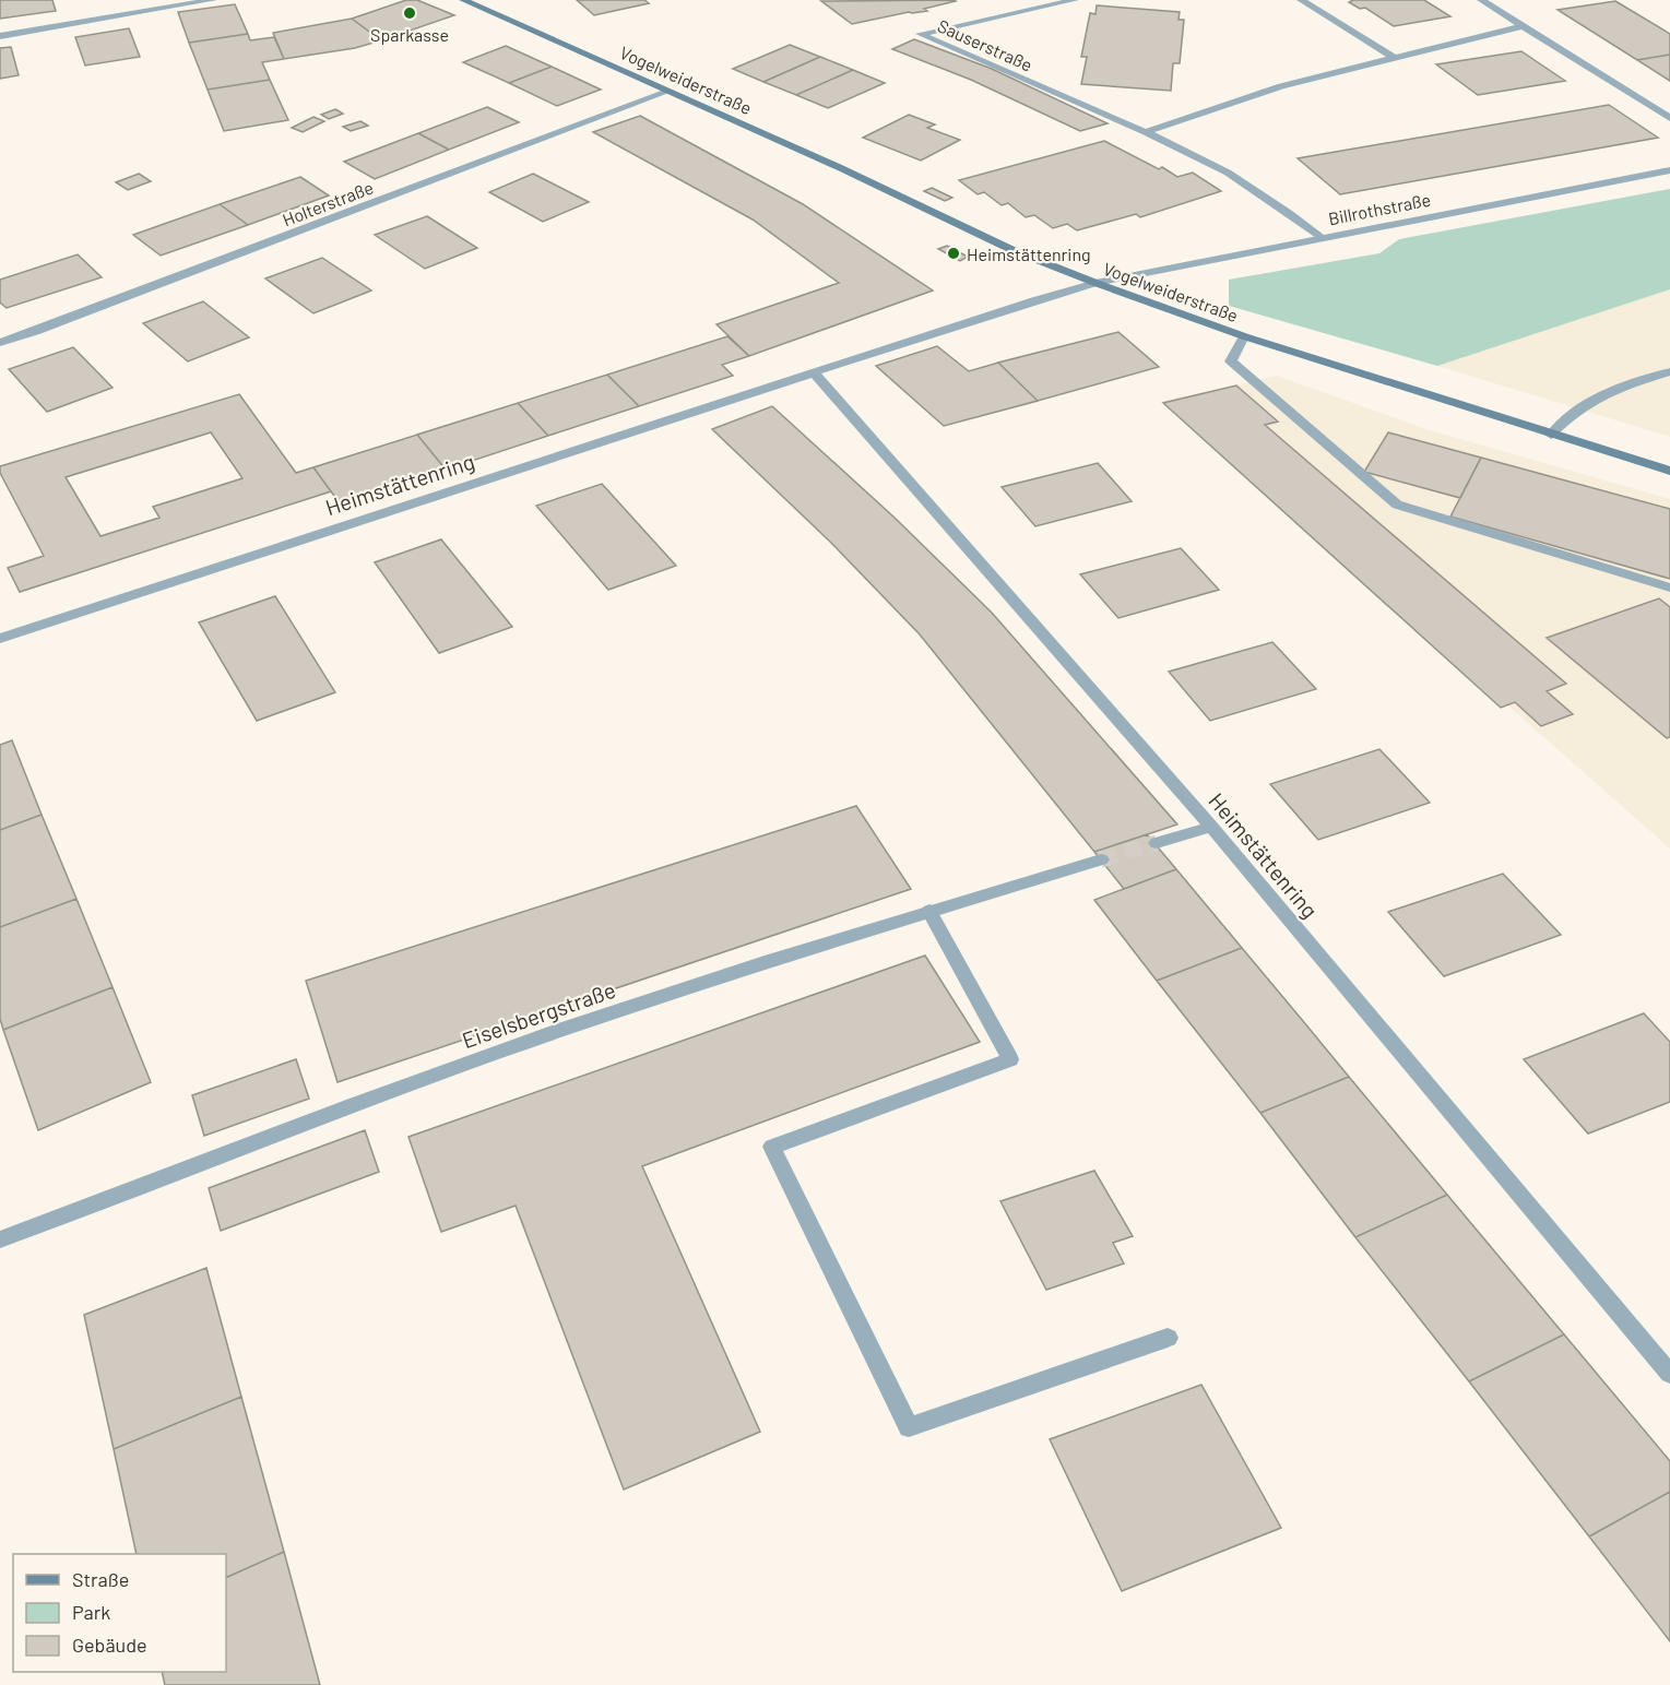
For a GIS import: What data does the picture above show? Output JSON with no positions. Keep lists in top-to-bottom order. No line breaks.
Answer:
{"streets":{"main road":["Vogelweiderstraße"],"street":["Sauserstraße","Holterstraße","Billrothstraße","Heimstättenring","Eiselsbergstraße"]},"crossings":[["Sauserstraße","Billrothstraße"],["Vogelweiderstraße","Holterstraße"],["Vogelweiderstraße","Billrothstraße"],["Vogelweiderstraße","Heimstättenring"],["Billrothstraße","Heimstättenring"]],"places":["Sparkasse","Heimstättenring"],"legend":["Straße","Park","Gebäude"]}
